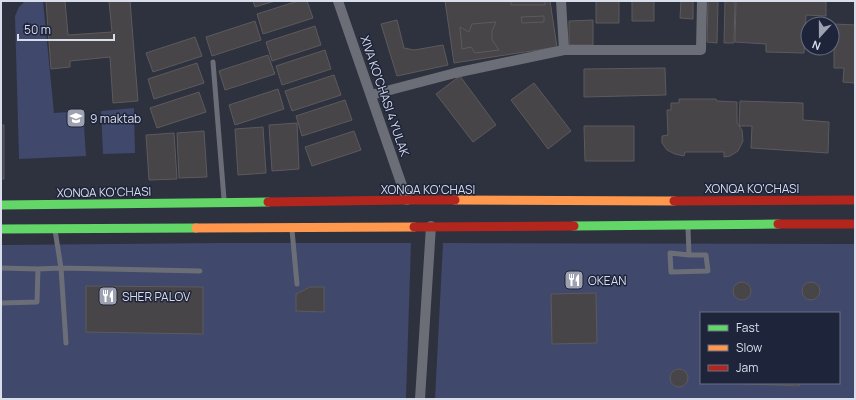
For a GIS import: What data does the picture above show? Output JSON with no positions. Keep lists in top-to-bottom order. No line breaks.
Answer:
{"streets":{"main road":["XONQA KO'CHASI"],"street":["XIVA KO'CHASI 4 YULAK"]},"crossings":[["XIVA KO'CHASI 4 YULAK","XONQA KO'CHASI"]],"places":{"school or university":["9 maktab"],"restaurant":["OKEAN","SHER PALOV"]},"legend":["Fast","Slow","Jam"],"scale_bar":"50 m","north":"bottom"}
